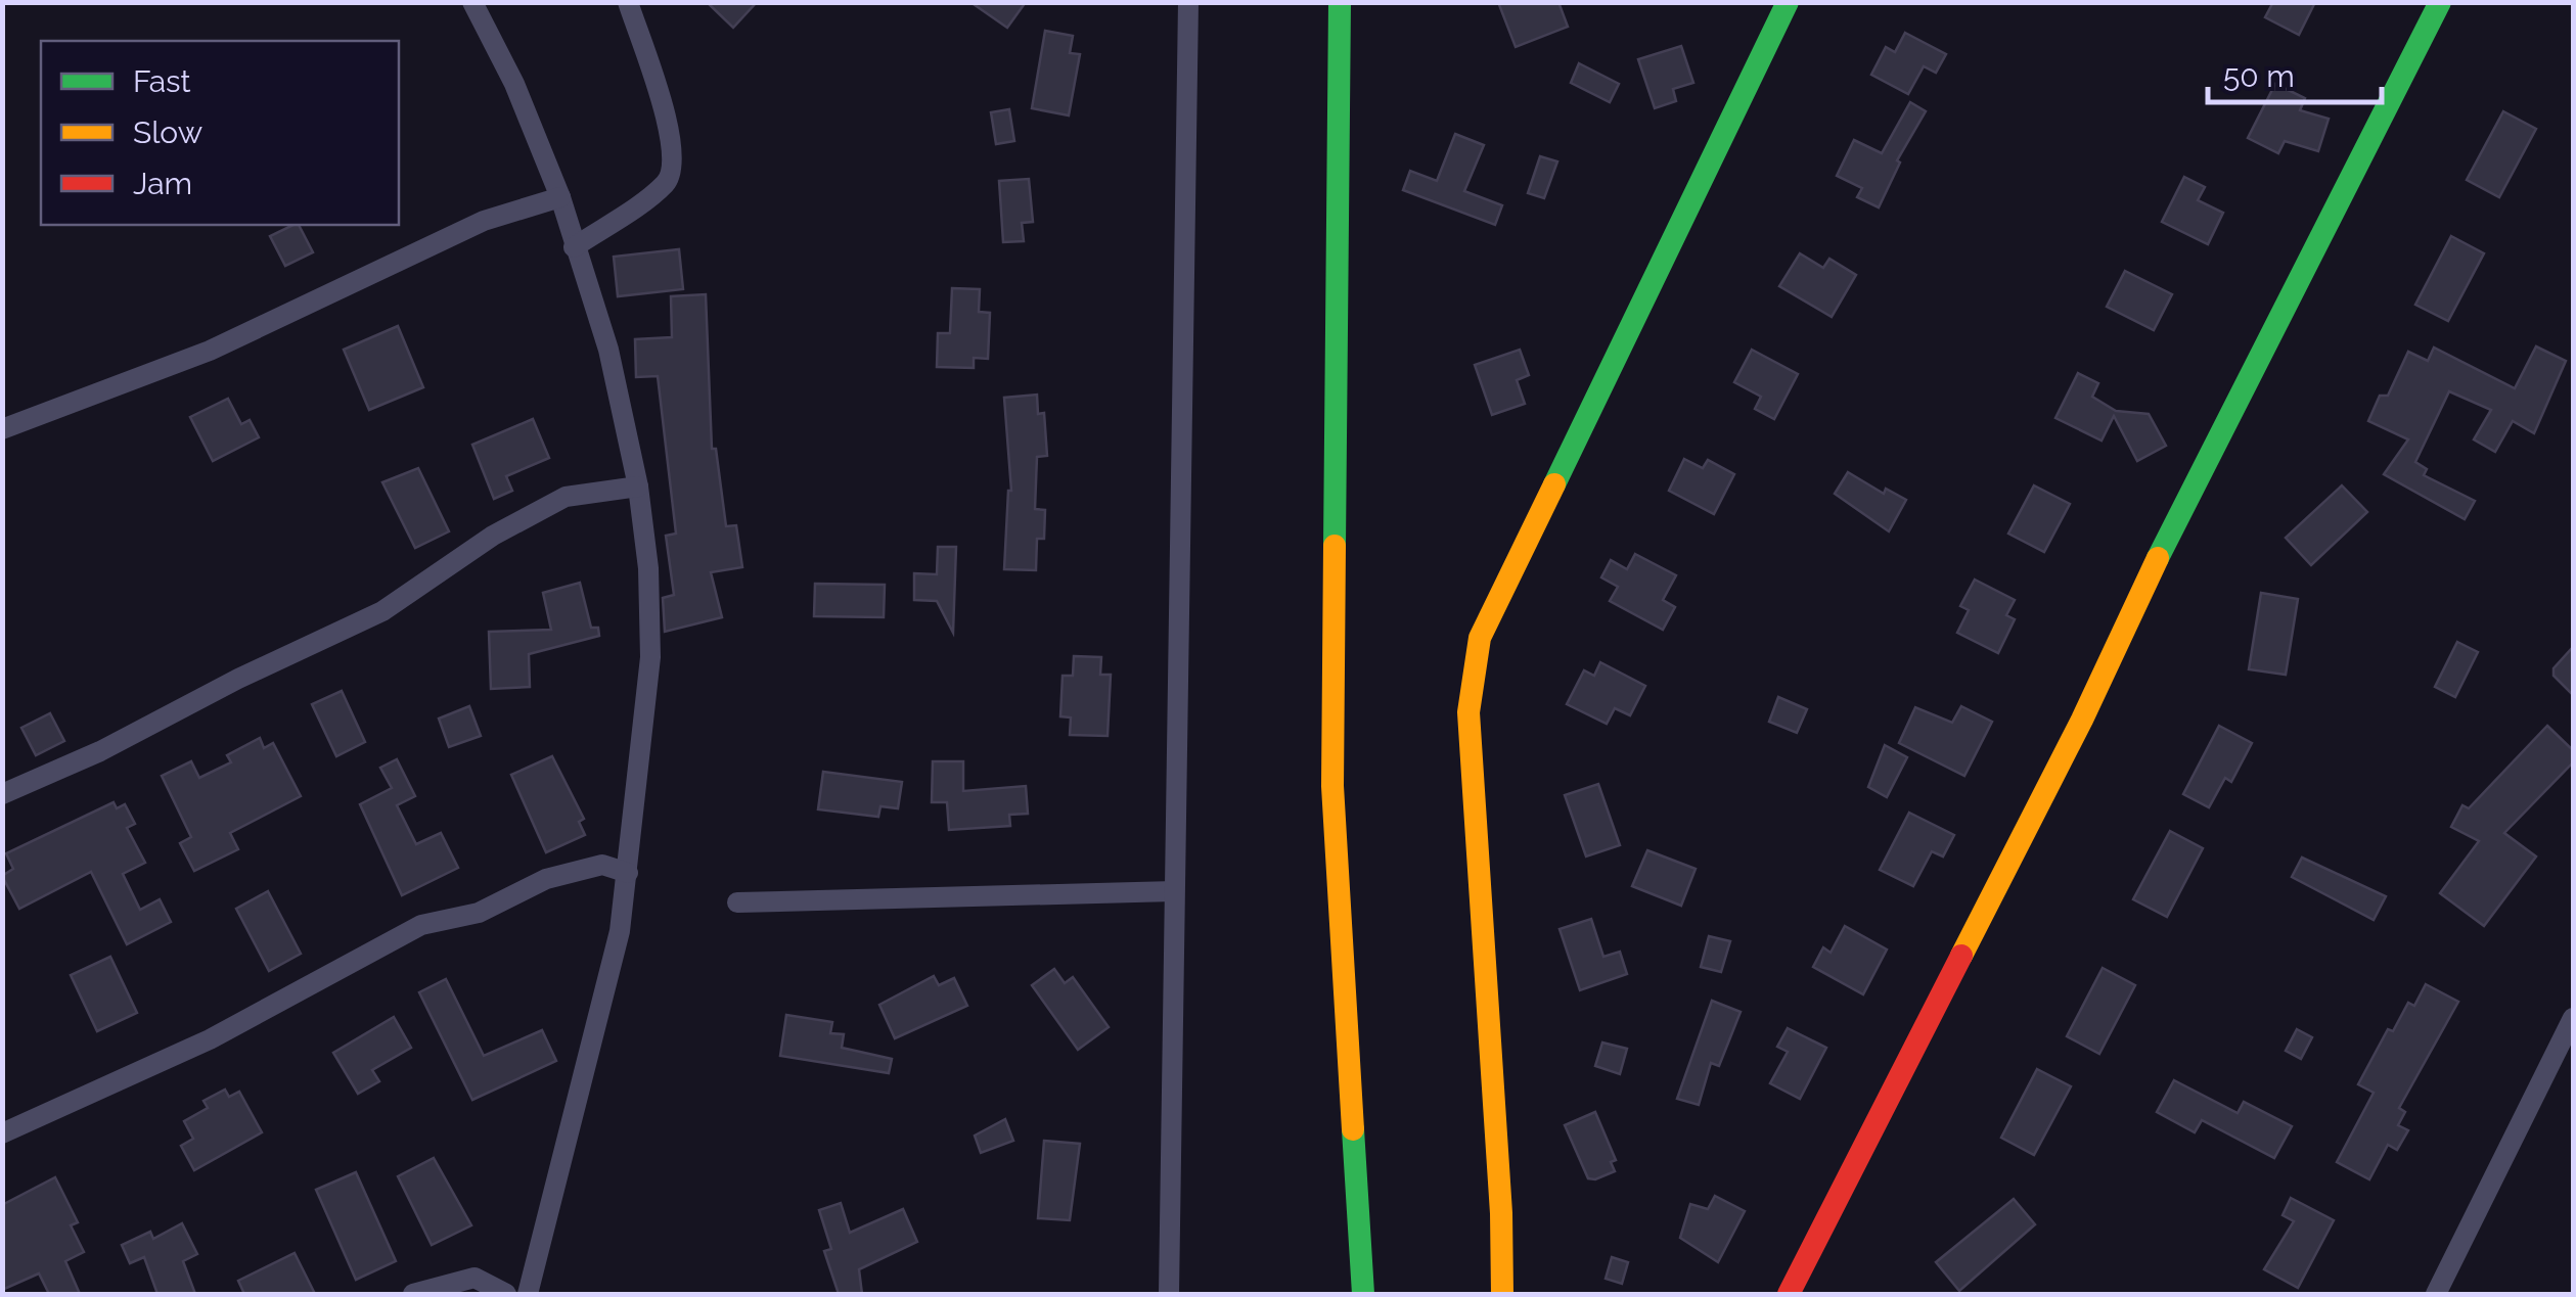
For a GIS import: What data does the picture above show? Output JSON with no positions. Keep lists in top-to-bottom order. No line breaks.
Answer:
{"legend":["Fast","Slow","Jam"],"scale_bar":"50 m"}
